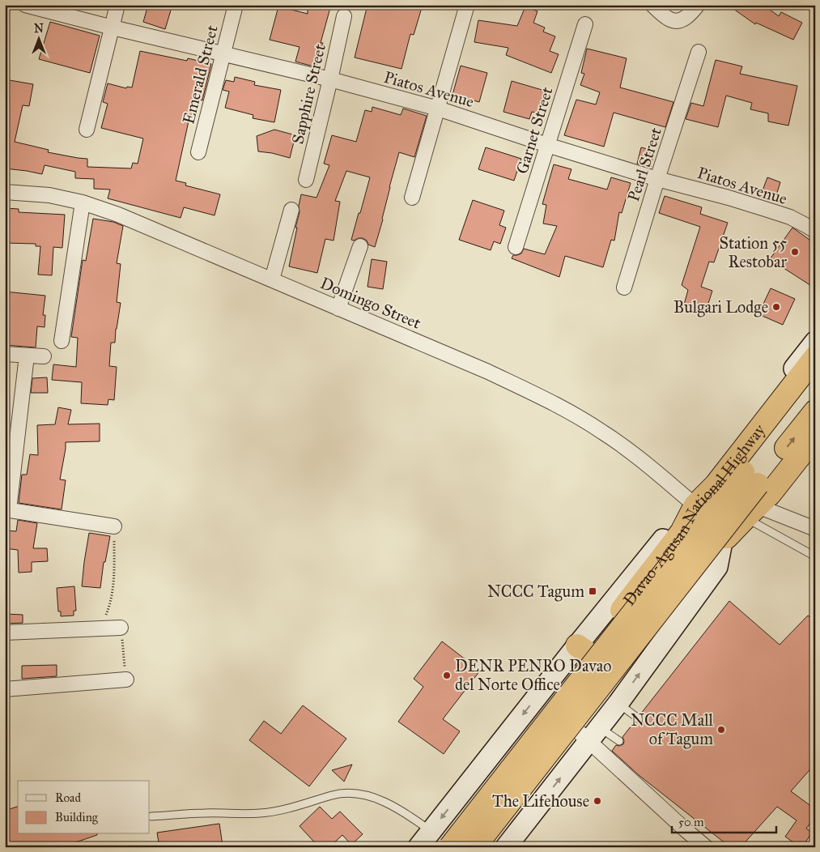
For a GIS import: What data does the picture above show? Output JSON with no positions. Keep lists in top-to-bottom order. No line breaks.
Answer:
{"streets":{"highway":["Davao-Agusan National Highway"],"street":["Emerald Street","Piatos Avenue","Sapphire Street","Garnet Street","Pearl Street","Domingo Street"]},"crossings":[["Emerald Street","Piatos Avenue"],["Piatos Avenue","Sapphire Street"],["Piatos Avenue","Garnet Street"],["Piatos Avenue","Pearl Street"],["Domingo Street","Davao-Agusan National Highway"]],"places":{"other":["Station 55 Restobar","Bulgari Lodge","DENR PENRO Davao del Norte Office","NCCC Mall of Tagum","The Lifehouse"],"transit":["NCCC Tagum"]},"legend":["Road","Building"],"scale_bar":"50 m","north":"top"}
